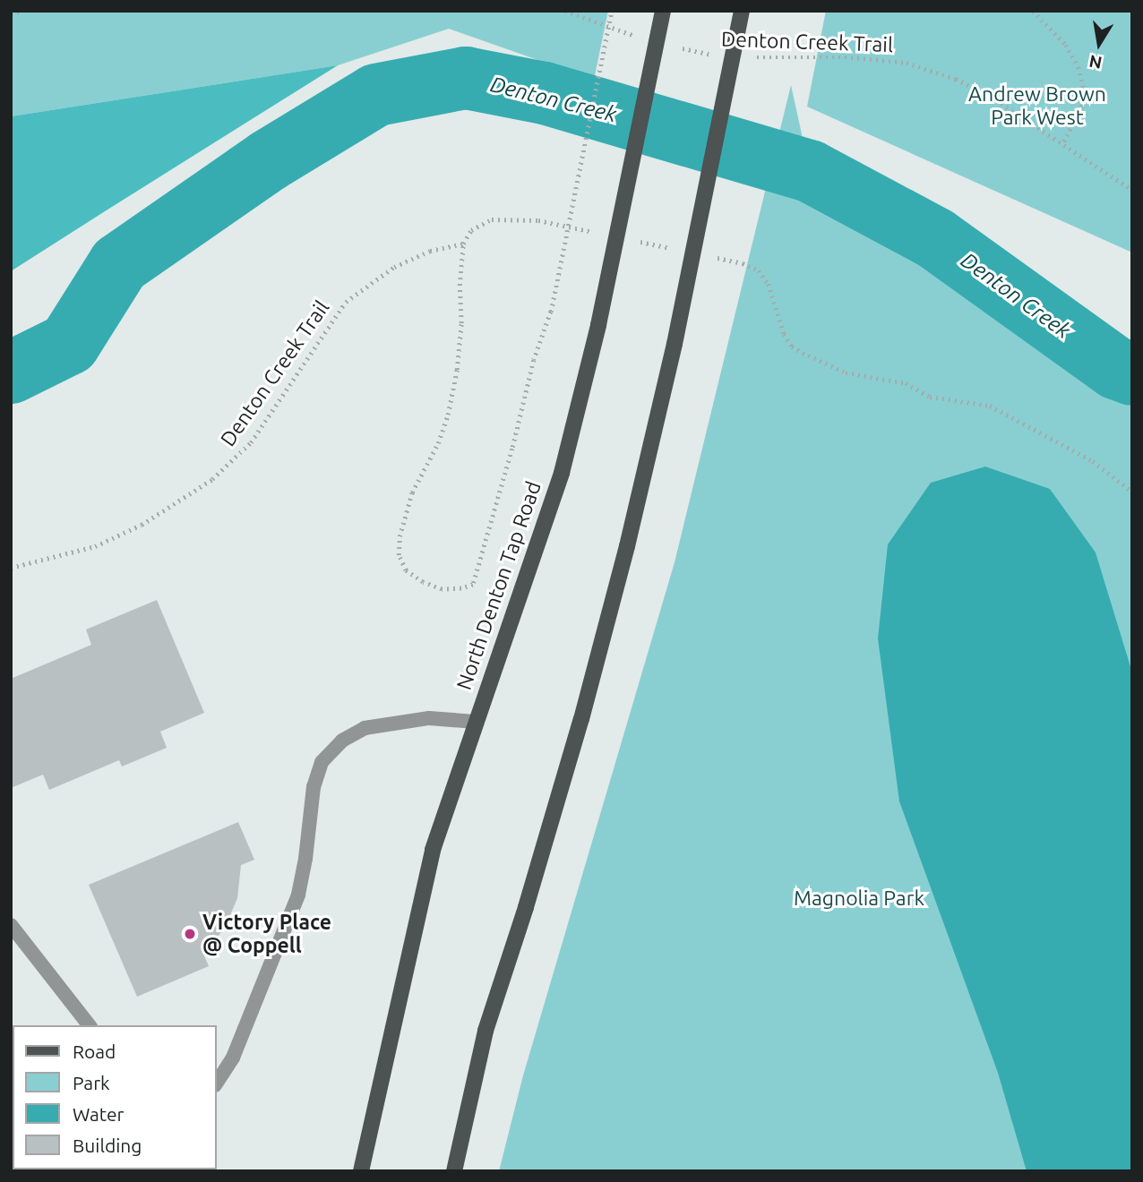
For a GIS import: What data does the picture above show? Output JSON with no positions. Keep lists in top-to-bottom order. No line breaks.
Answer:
{"streets":{"main road":["North Denton Tap Road"],"path":["Denton Creek Trail"]},"water":["Denton Creek"],"parks":["Andrew Brown Park West","Magnolia Park"],"places":["Victory Place @ Coppell"],"legend":["Road","Park","Water","Building"],"north":"bottom"}
